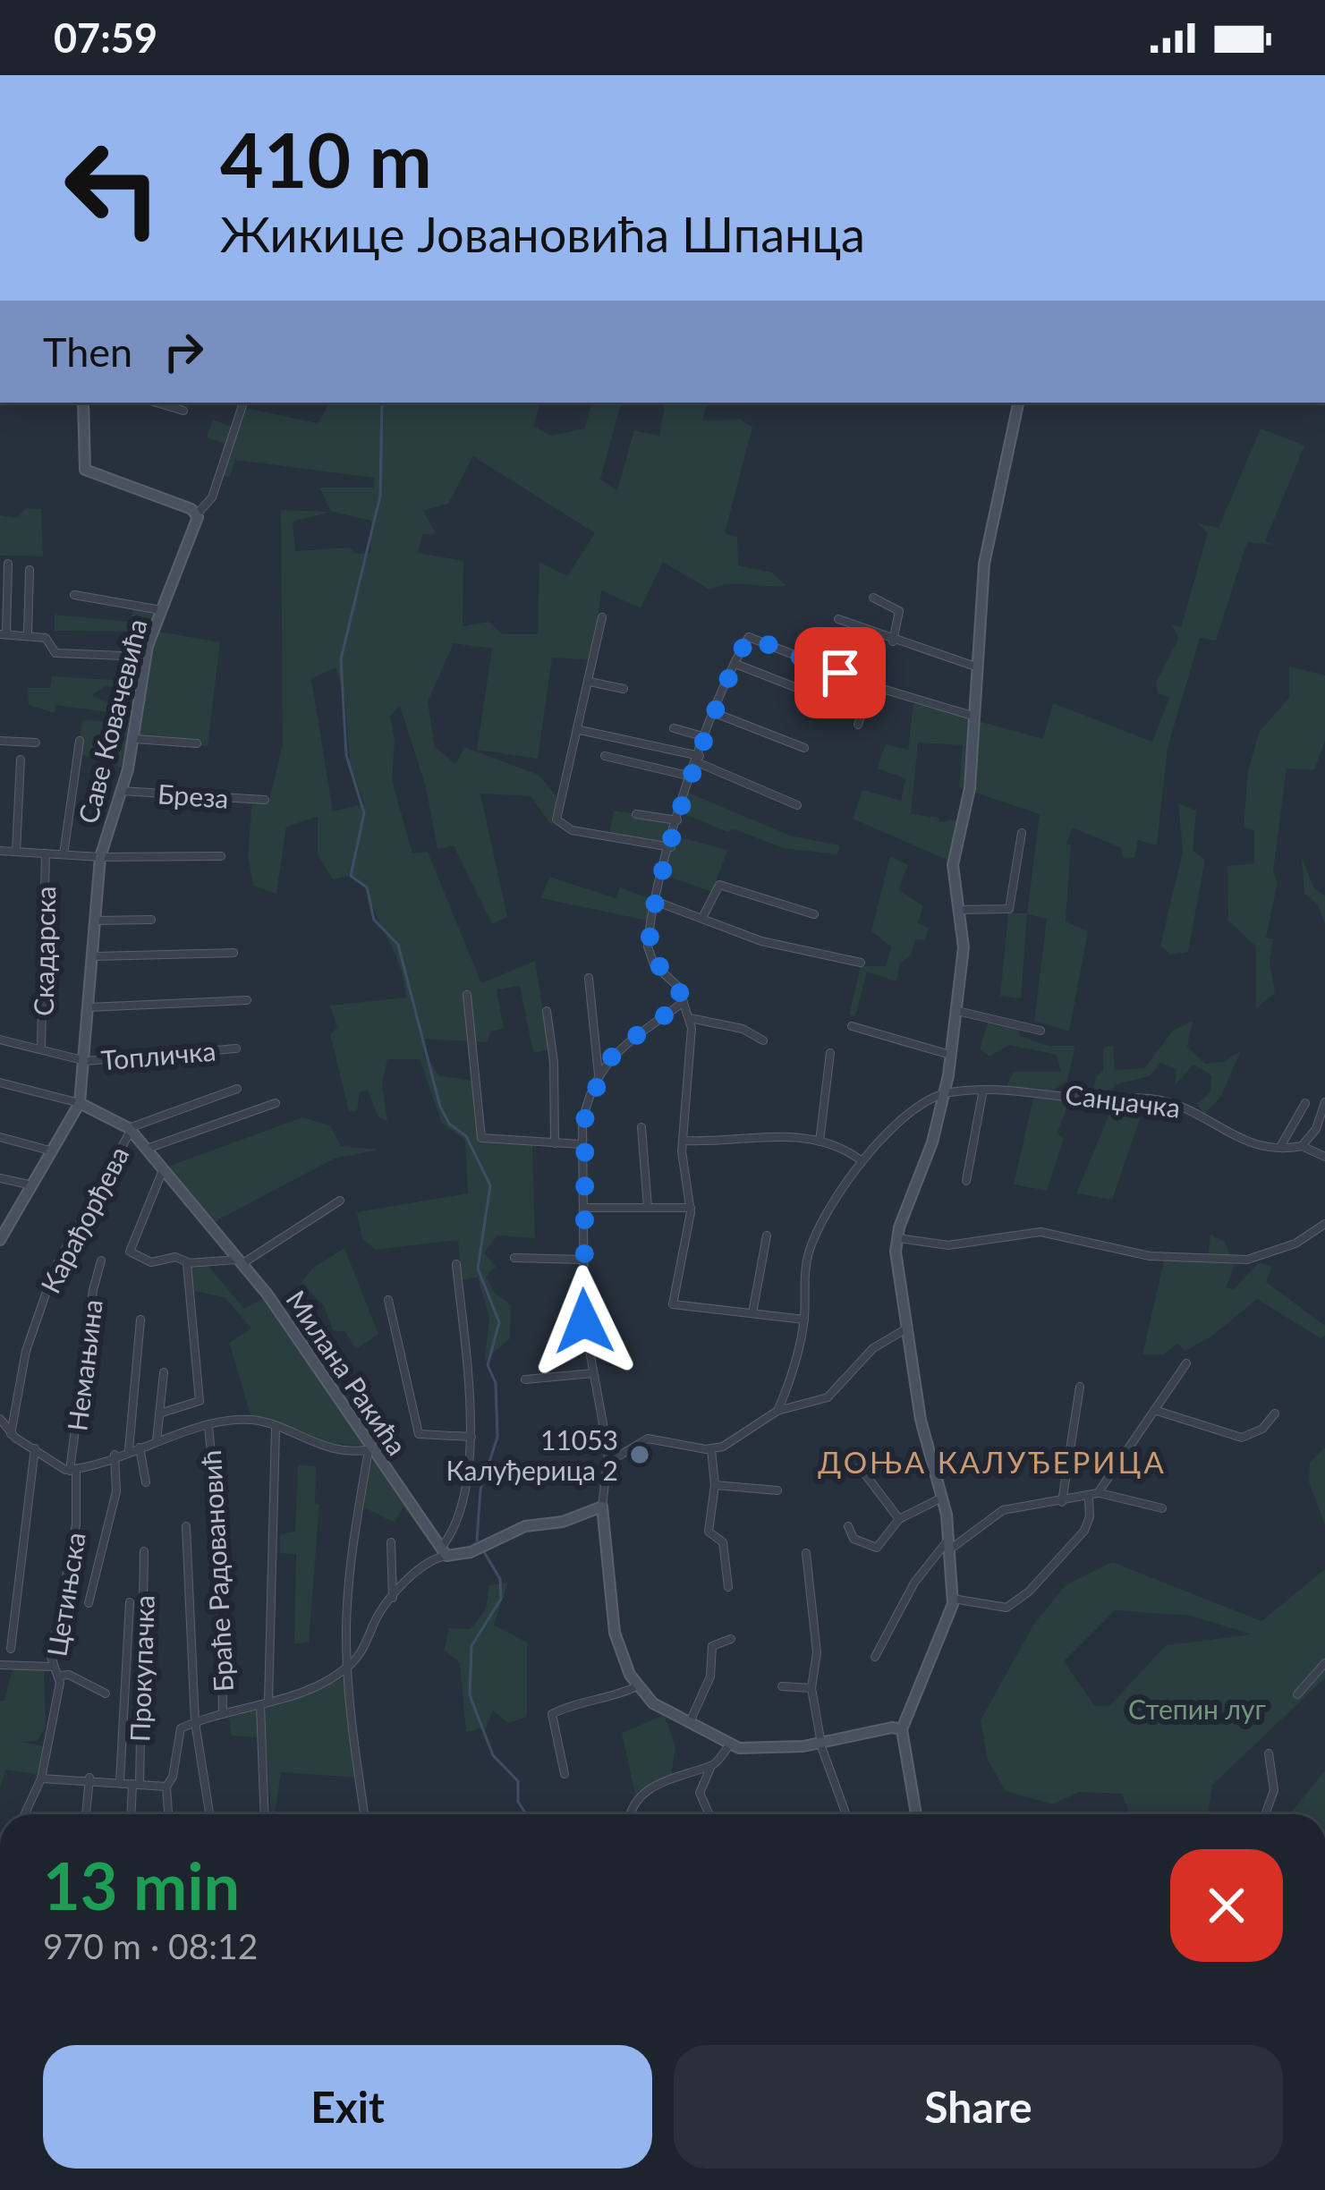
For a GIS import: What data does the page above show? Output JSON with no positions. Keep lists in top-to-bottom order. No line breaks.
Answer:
{"streets":{"street":["Саве Ковачевића","Бреза","Скадарска","Топличка","Санџачка","Карађорђева","Немањина","Милана Ракића","Браће Радовановић","Цетињска","Прокупачка"]},"crossings":[["Саве Ковачевића","Бреза"],["Саве Ковачевића","Топличка"],["Саве Ковачевића","Милана Ракића"],["Карађорђева","Милана Ракића"],["Немањина","Цетињска"]],"districts":["ДОЊА КАЛУЂЕРИЦА"],"parks":["Степин луг"],"places":["11053 Калуђерица 2"],"page":{"status":"07:59","turn":["410 m","Жикице Јовановића Шпанца"],"then":"Then","heading":["13 min","970 m · 08:12"],"buttons":["Exit","Share"]}}
